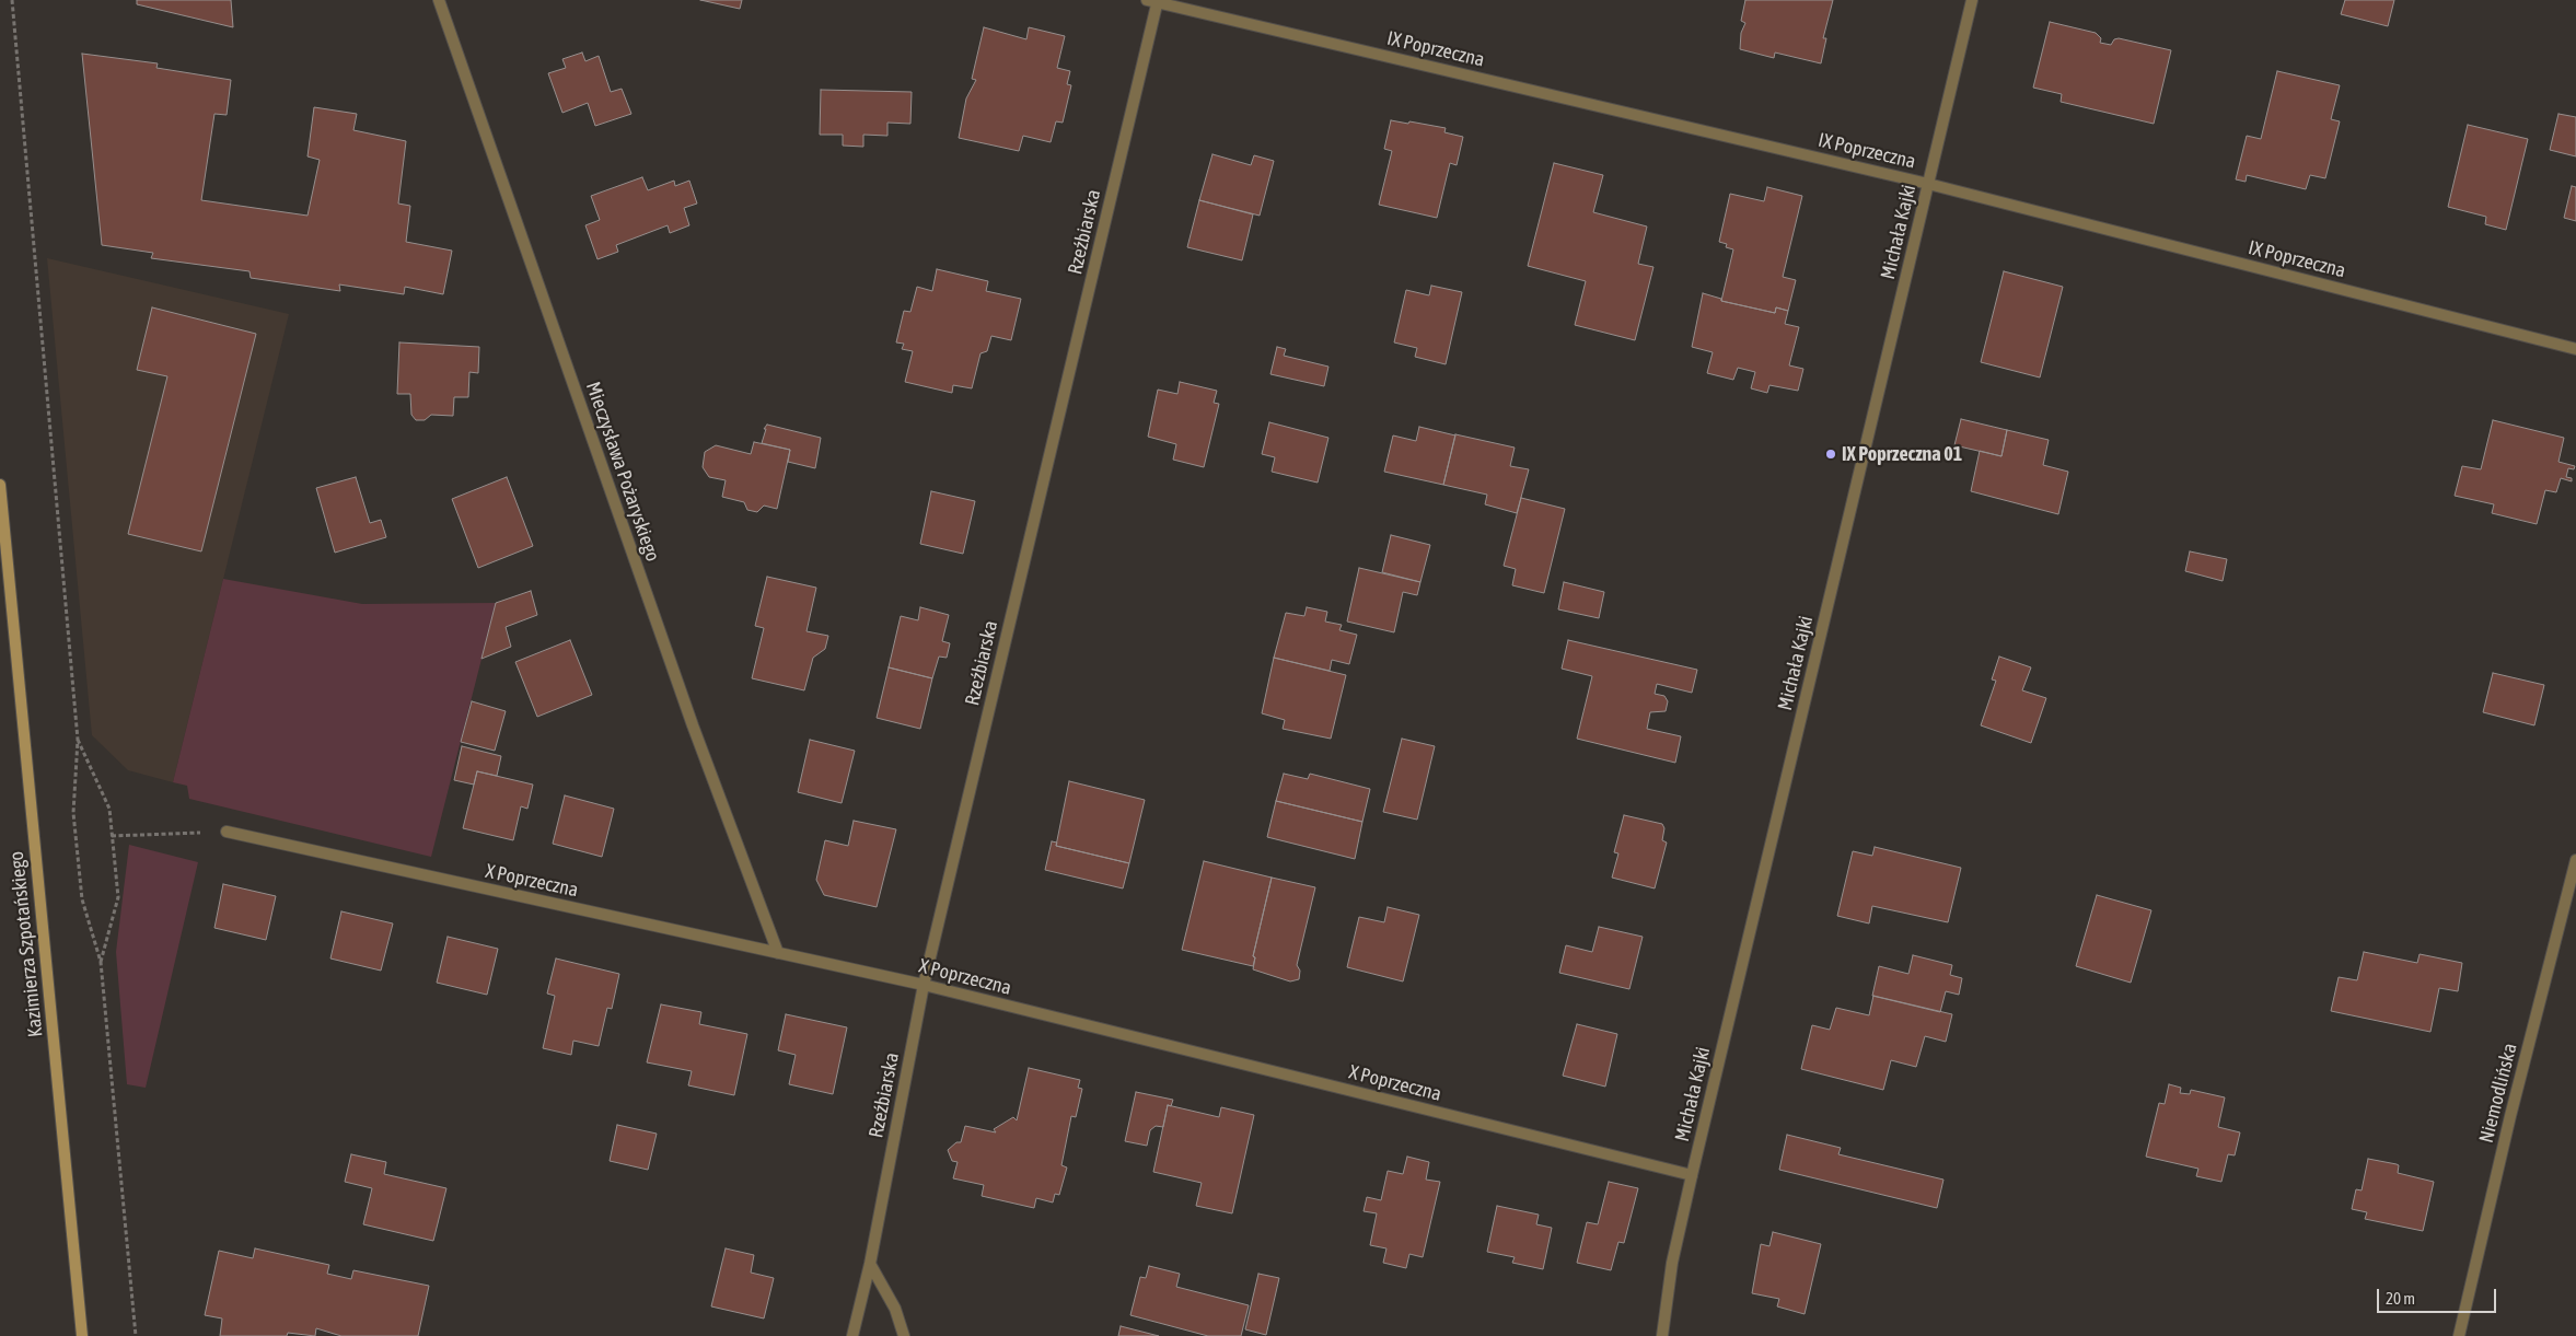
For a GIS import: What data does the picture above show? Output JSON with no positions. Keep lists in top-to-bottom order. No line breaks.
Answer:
{"streets":{"main road":["Kazimierza Szpotańskiego"],"street":["IX Poprzeczna","Rzeźbiarska","Michała Kajki","Mieczysława Pożaryskiego","X Poprzeczna","Niemodlińska"]},"crossings":[["IX Poprzeczna","Rzeźbiarska"],["IX Poprzeczna","Michała Kajki"],["Rzeźbiarska","X Poprzeczna"],["Michała Kajki","X Poprzeczna"],["Mieczysława Pożaryskiego","X Poprzeczna"]],"places":["IX Poprzeczna 01"],"scale_bar":"20 m"}
